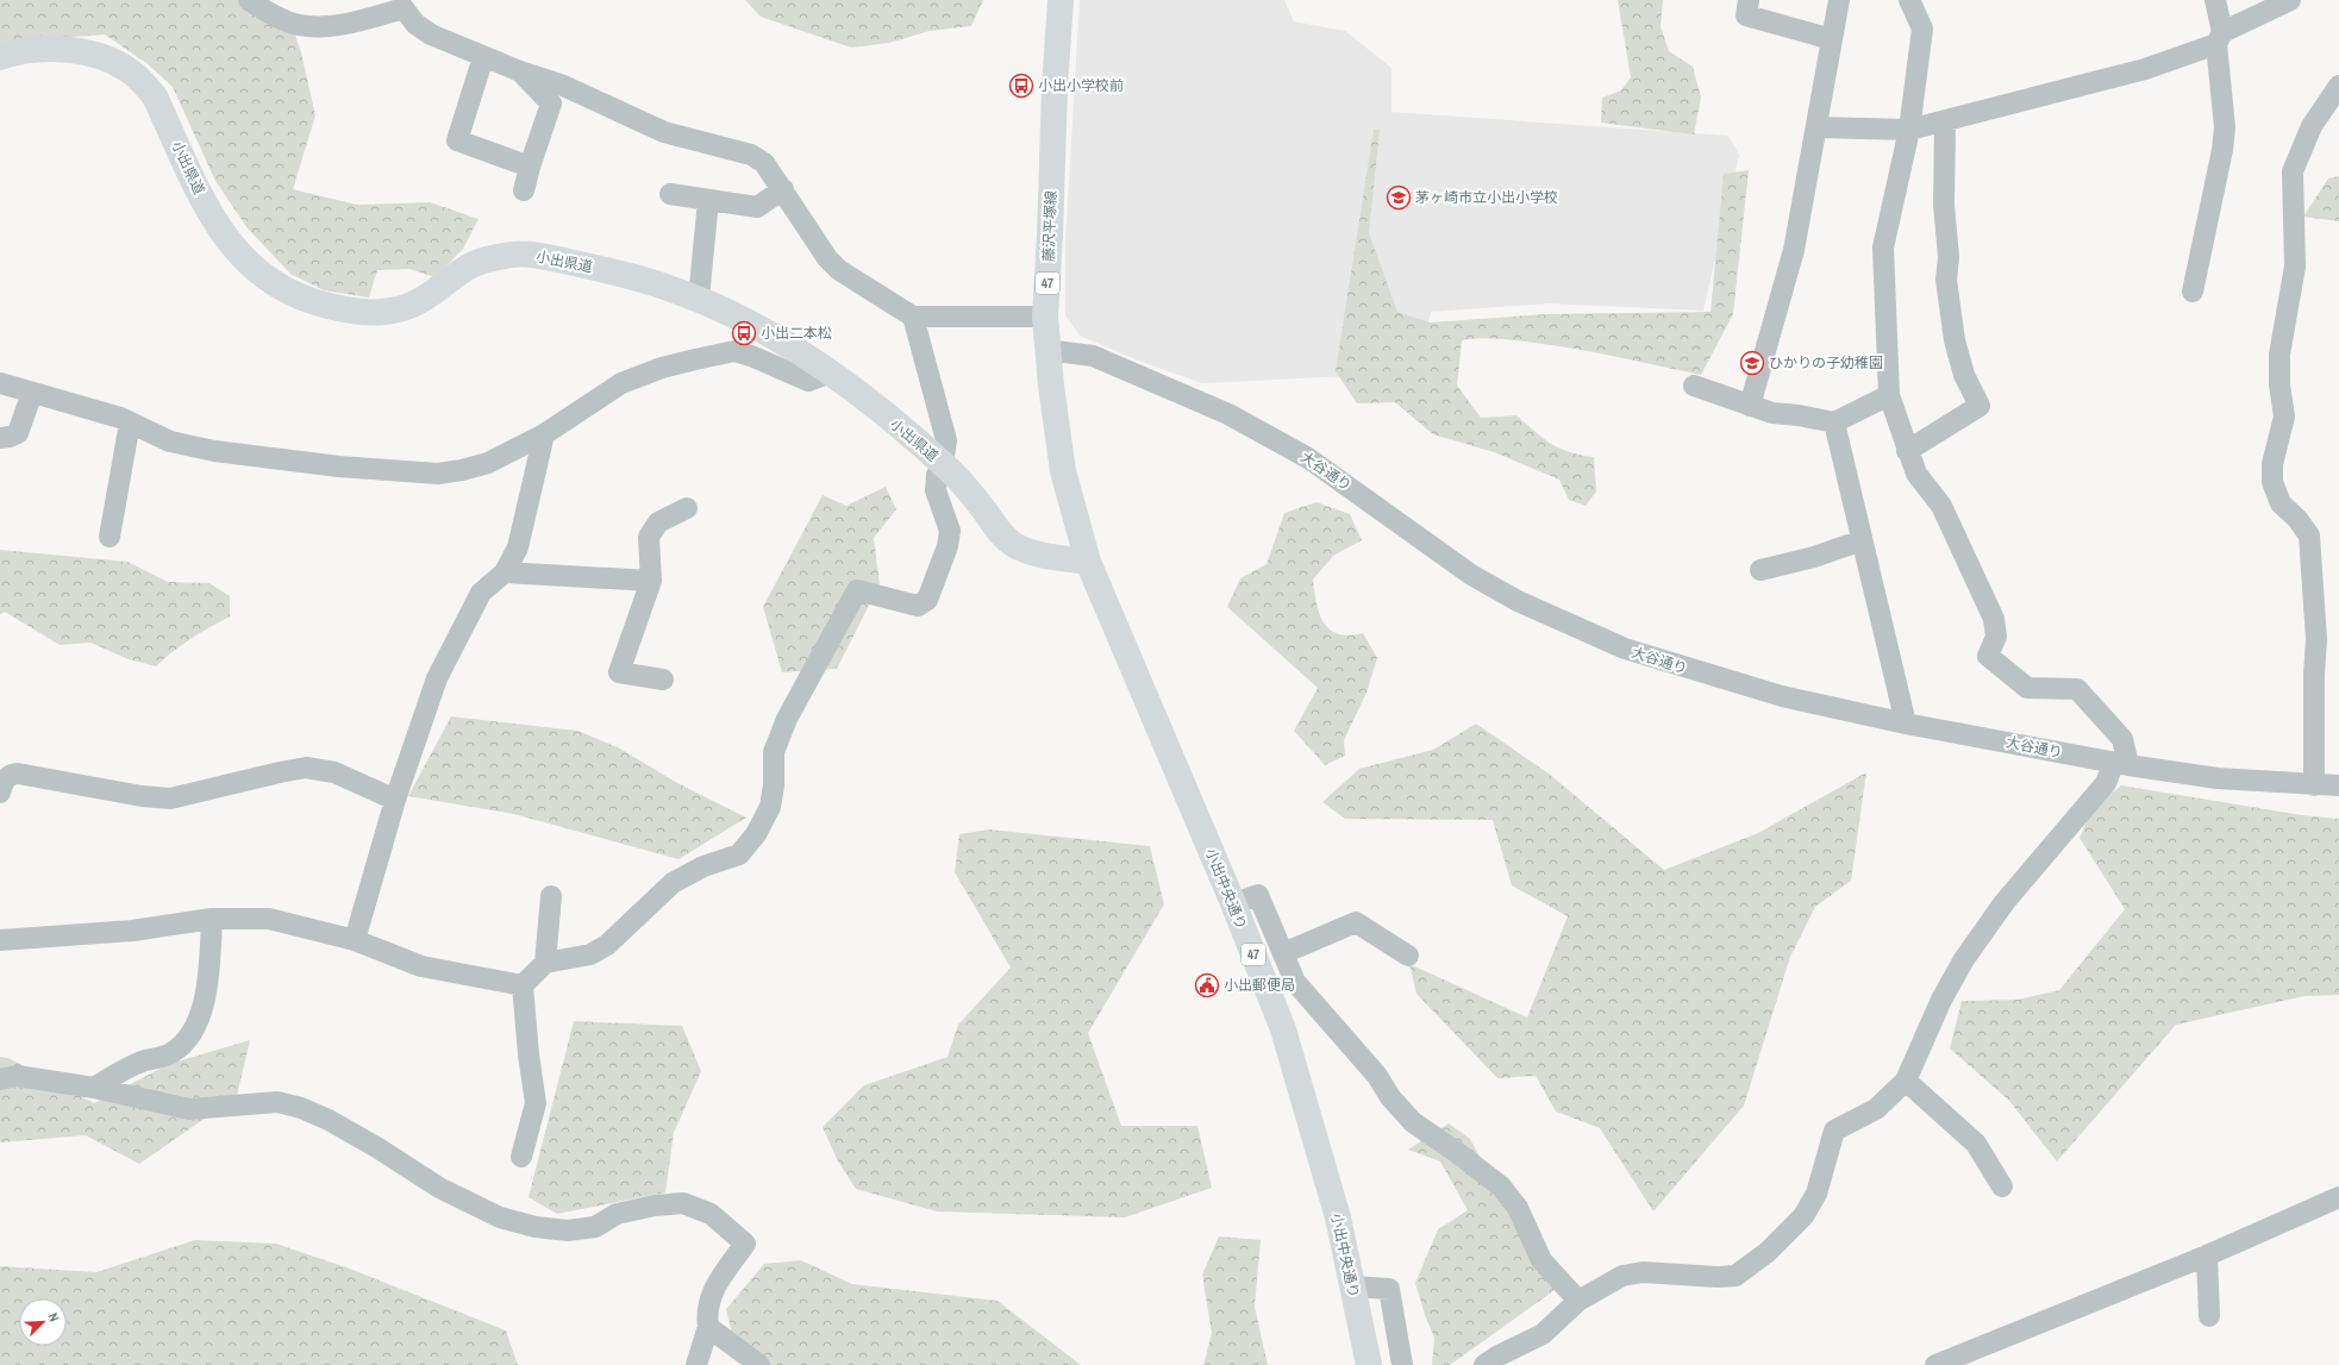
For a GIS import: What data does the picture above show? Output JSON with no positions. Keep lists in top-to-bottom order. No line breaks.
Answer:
{"streets":{"main road":["小出県道","藤沢平塚線","47","小出中央通り"],"street":["大谷通り"]},"crossings":[["小出県道","藤沢平塚線"],["小出県道","小出中央通り"],["藤沢平塚線","大谷通り"],["藤沢平塚線","小出中央通り"]],"places":{"bus stop":["小出小学校前","小出二本松"],"school or university":["茅ヶ崎市立小出小学校","ひかりの子幼稚園"],"public building":["小出郵便局"]},"north":"top right"}
